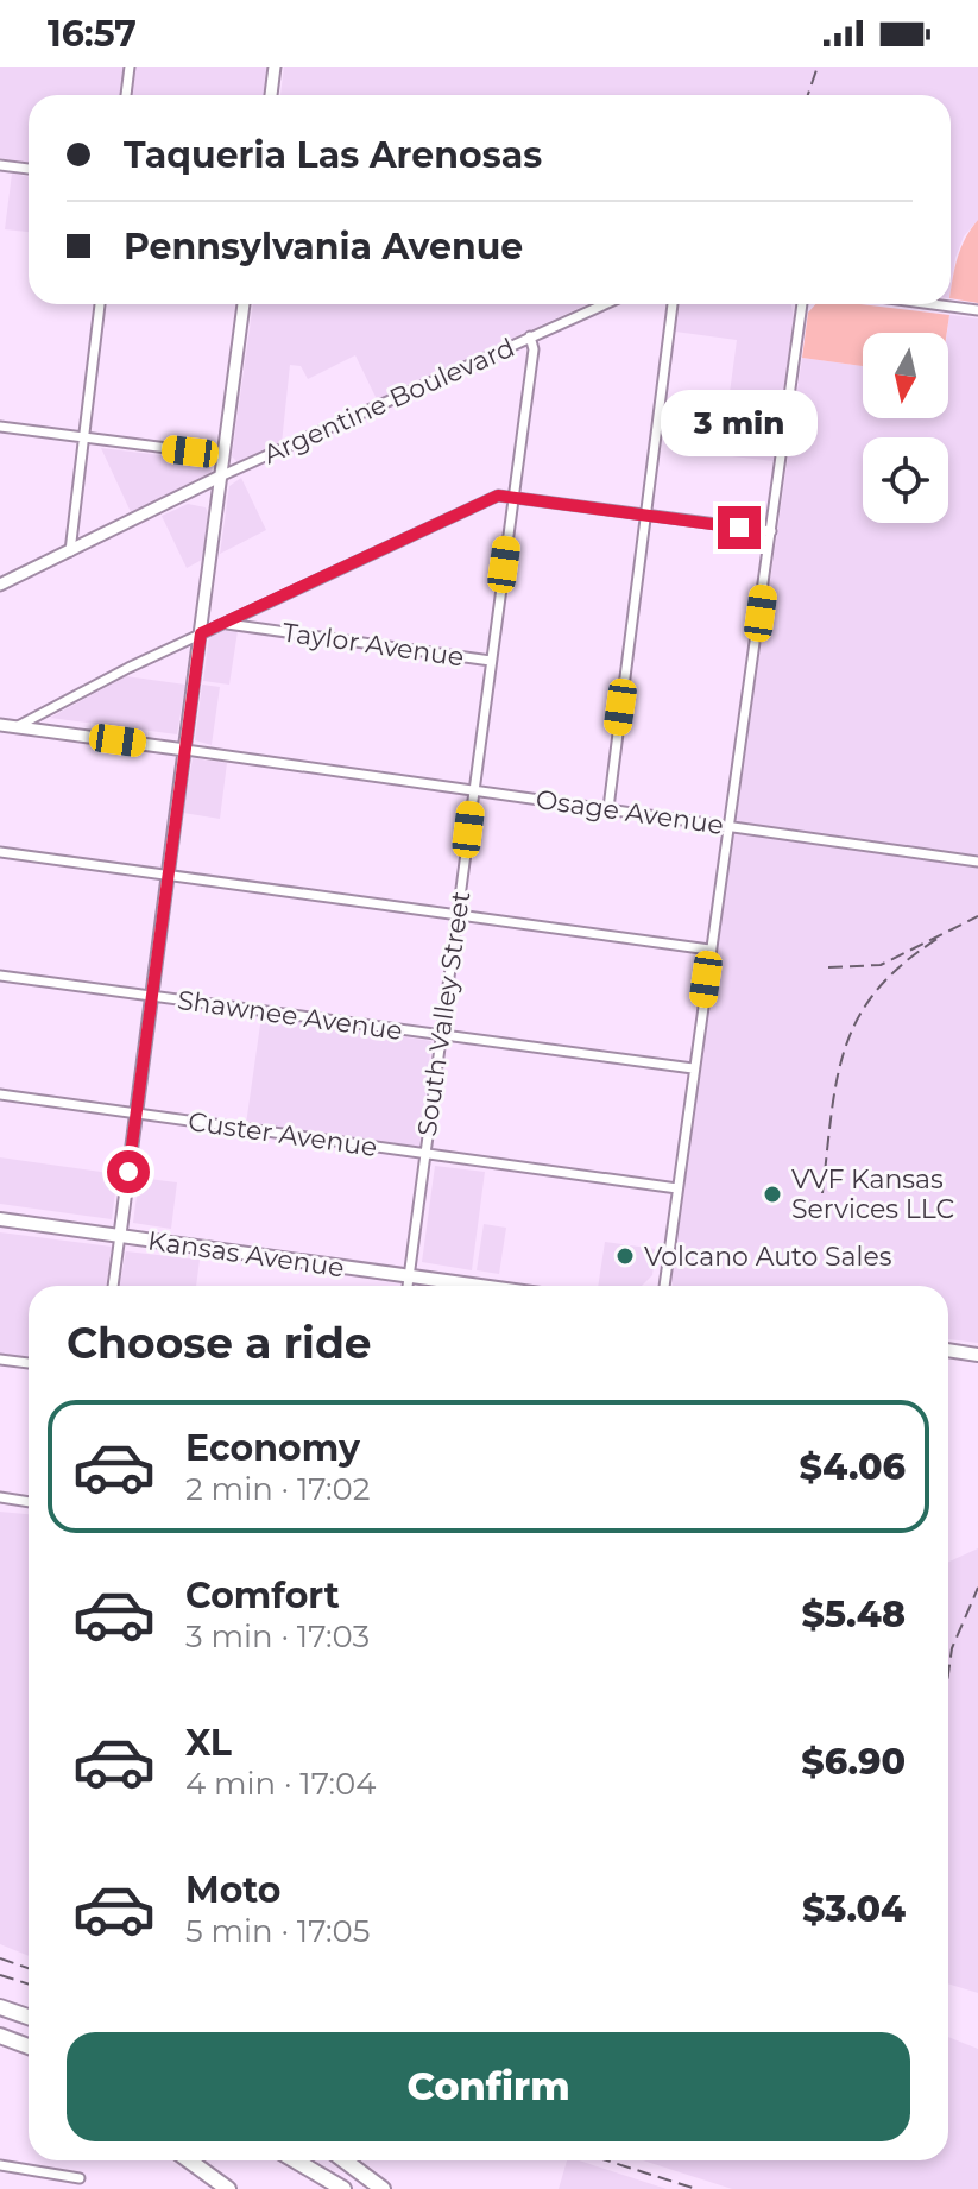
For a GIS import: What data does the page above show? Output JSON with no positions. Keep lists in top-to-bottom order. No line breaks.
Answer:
{"streets":{"main road":["Kansas Avenue"],"street":["Argentine Boulevard","Taylor Avenue","Osage Avenue","South Valley Street","Shawnee Avenue","Custer Avenue"]},"crossings":[["Argentine Boulevard","South Valley Street"],["Taylor Avenue","Osage Avenue"],["Taylor Avenue","South Valley Street"],["Osage Avenue","South Valley Street"],["South Valley Street","Shawnee Avenue"],["South Valley Street","Custer Avenue"],["South Valley Street","Kansas Avenue"]],"places":["VVF Kansas Services LLC","Volcano Auto Sales"],"north":"bottom","page":{"status":"16:57","banner":["Taqueria Las Arenosas","Pennsylvania Avenue"],"bubble":"3 min","heading":"Choose a ride","list":[{"name":"Economy","note":"2 min · 17:02","value":"$4.06"},{"name":"Comfort","note":"3 min · 17:03","value":"$5.48"},{"name":"XL","note":"4 min · 17:04","value":"$6.90"},{"name":"Moto","note":"5 min · 17:05","value":"$3.04"}],"buttons":"Confirm"}}
